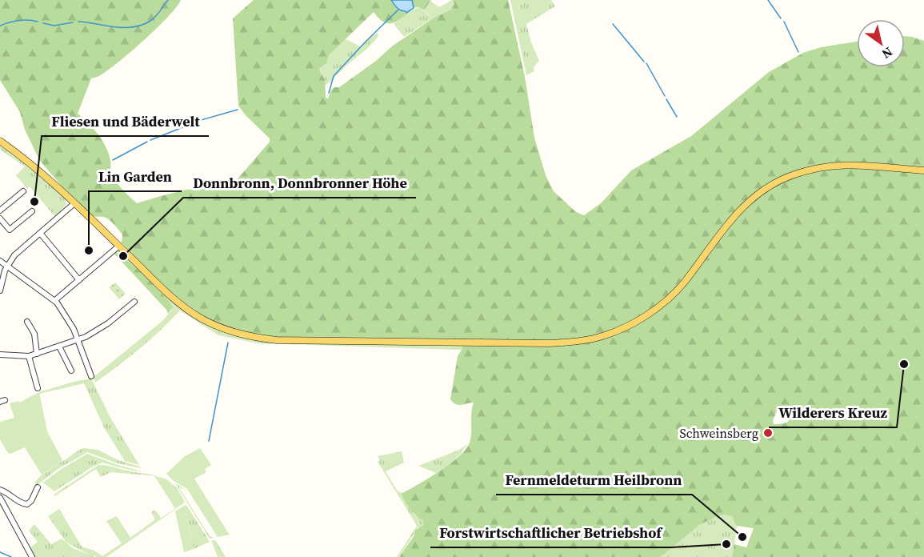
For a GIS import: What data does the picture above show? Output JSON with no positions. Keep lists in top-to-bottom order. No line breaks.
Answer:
{"places":["Fliesen und Bäderwelt","Lin Garden","Donnbronn, Donnbronner Höhe","Wilderers Kreuz","Schweinsberg","Fernmeldeturm Heilbronn","Forstwirtschaftlicher Betriebshof"],"north":"bottom right"}
